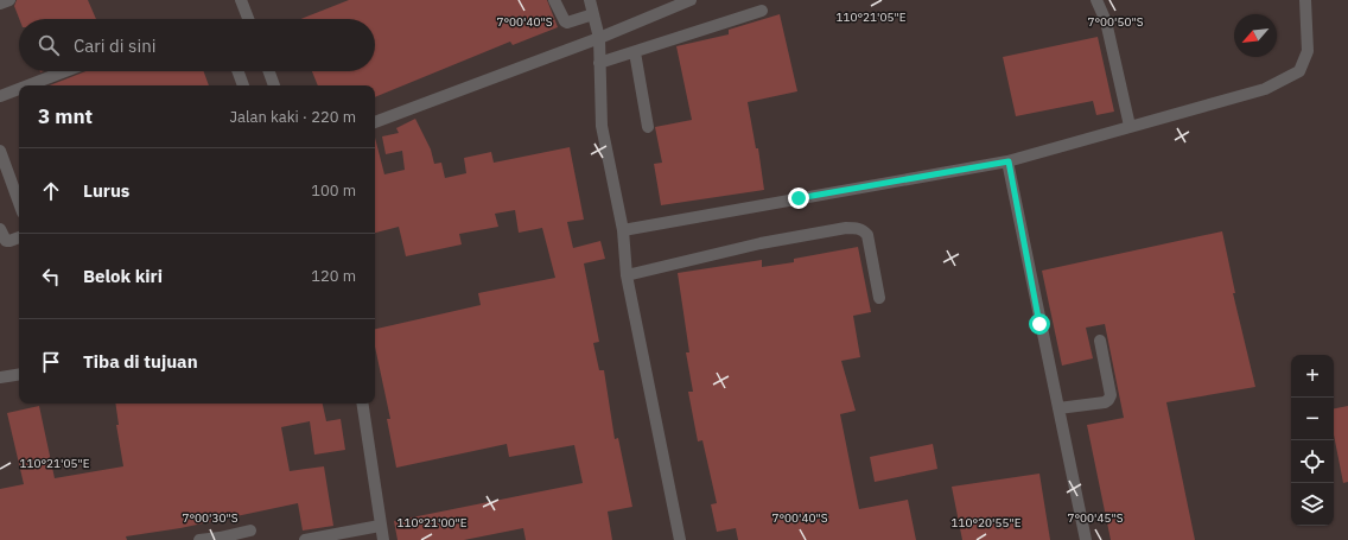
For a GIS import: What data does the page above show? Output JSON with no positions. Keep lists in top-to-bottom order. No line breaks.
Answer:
{"north":"bottom left","page":{"search":"Cari di sini","heading":["3 mnt","Jalan kaki · 220 m"],"list":[["Lurus","100 m"],["Belok kiri","120 m"],"Tiba di tujuan"],"map_buttons":["+","−"]},"coordinates":["110°21'05\"E","7°00'40\"S","7°00'50\"S","7°00'30\"S","7°00'45\"S","110°21'00\"E","110°20'55\"E"]}
